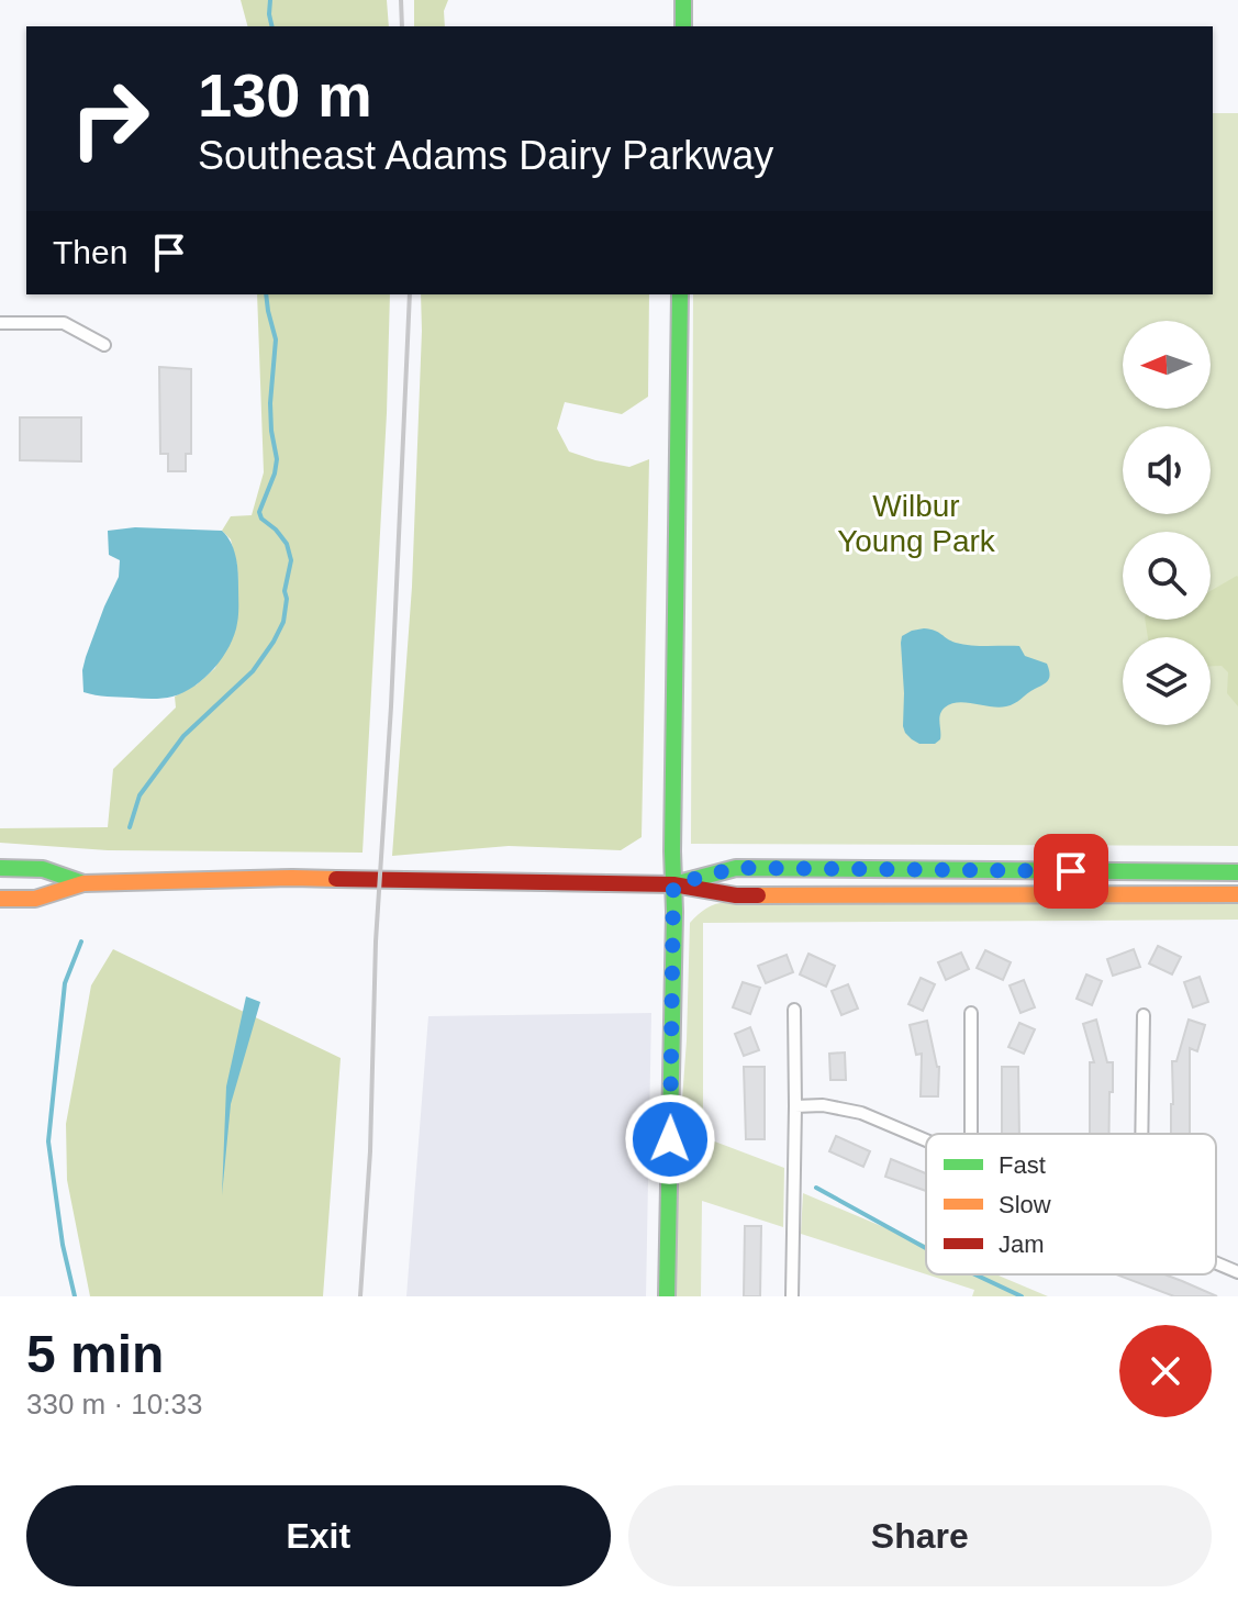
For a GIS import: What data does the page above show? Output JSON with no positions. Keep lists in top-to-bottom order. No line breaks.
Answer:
{"parks":["Wilbur Young Park"],"legend":["Fast","Slow","Jam"],"north":"left","page":{"turn":["130 m","Southeast Adams Dairy Parkway"],"then":"Then","heading":["5 min","330 m · 10:33"],"buttons":["Exit","Share"]}}
